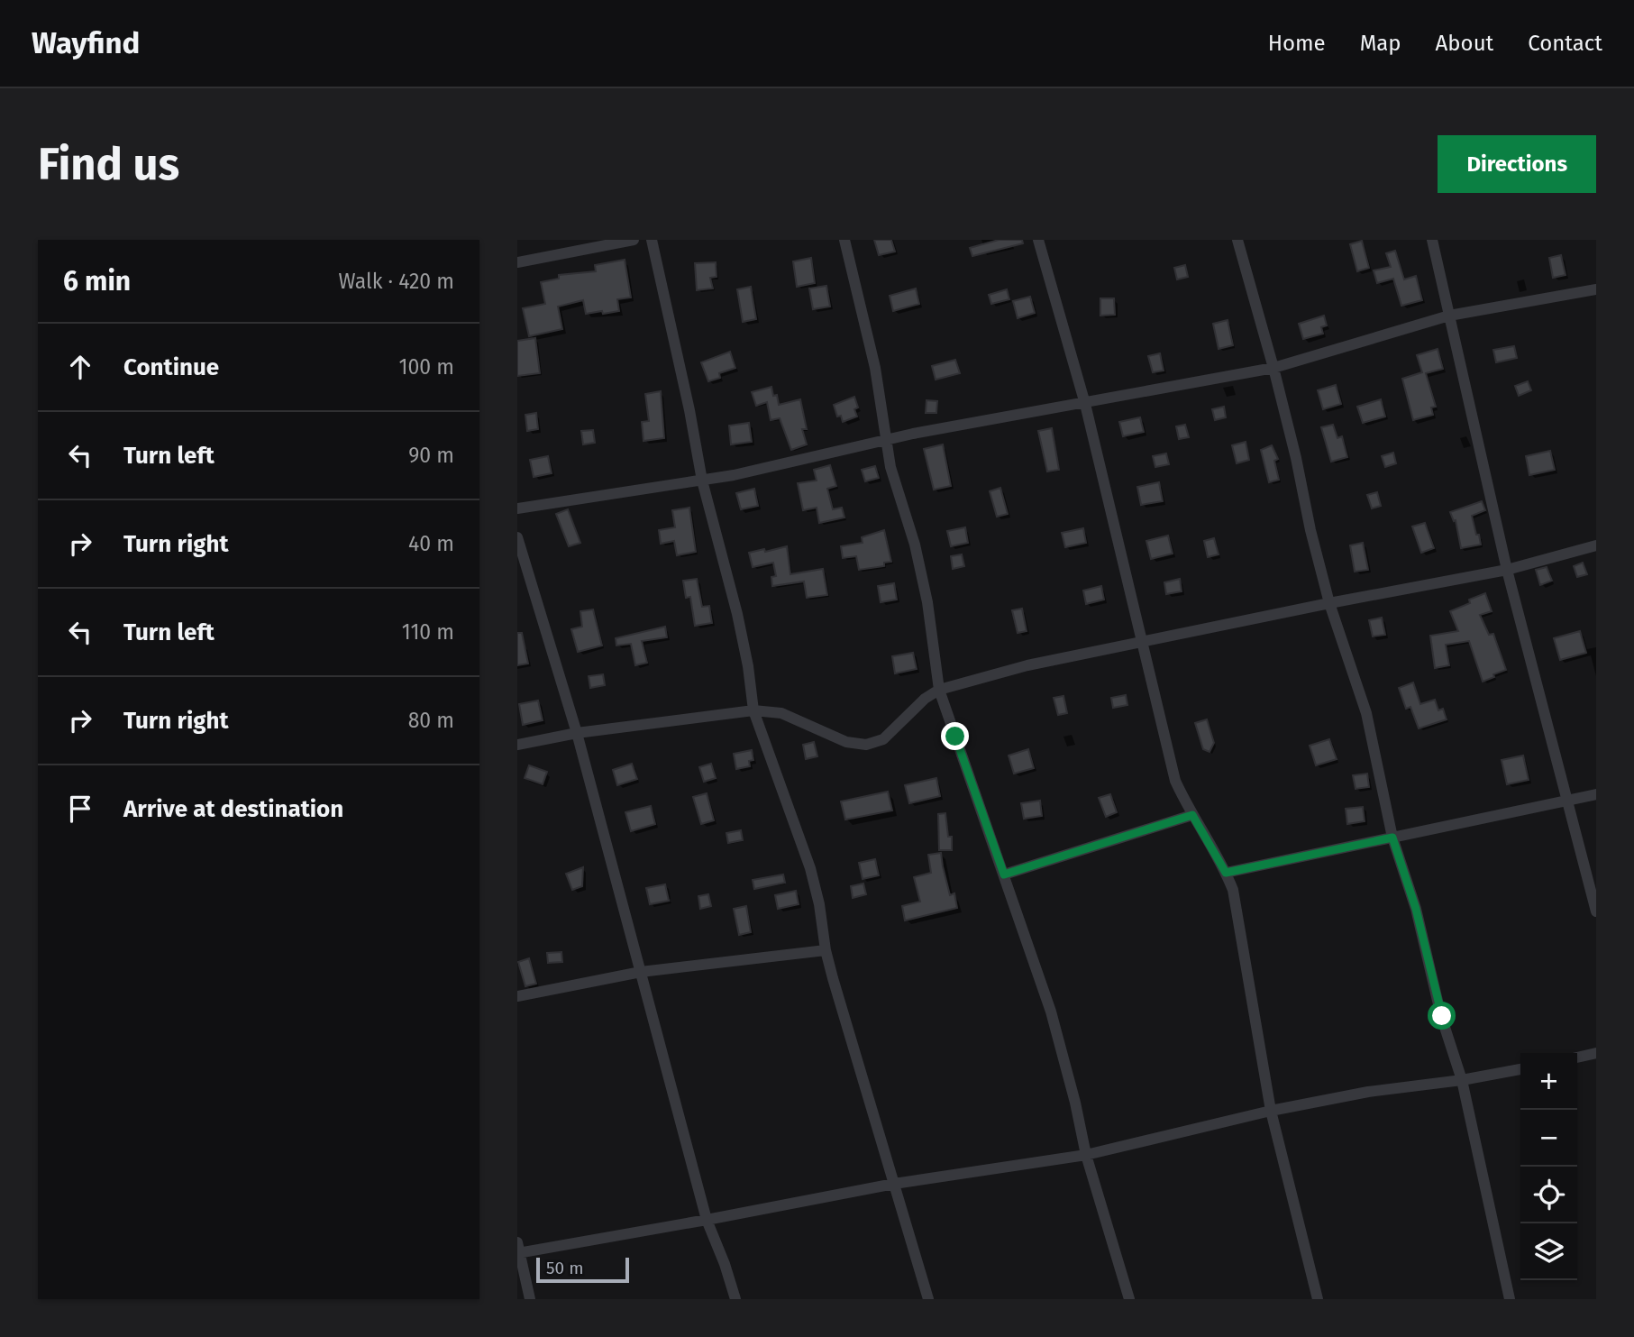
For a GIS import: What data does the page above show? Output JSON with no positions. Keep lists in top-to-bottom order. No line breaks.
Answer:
{"scale_bar":"50 m","page":{"header":"Wayfind","nav":["Home","Map","About","Contact"],"buttons":"Directions","title":"Find us","heading":["6 min","Walk · 420 m"],"list":[["Continue","100 m"],["Turn left","90 m"],["Turn right","40 m"],["Turn left","110 m"],["Turn right","80 m"],"Arrive at destination"],"map_buttons":["+","−"],"scale":"50 m"}}
